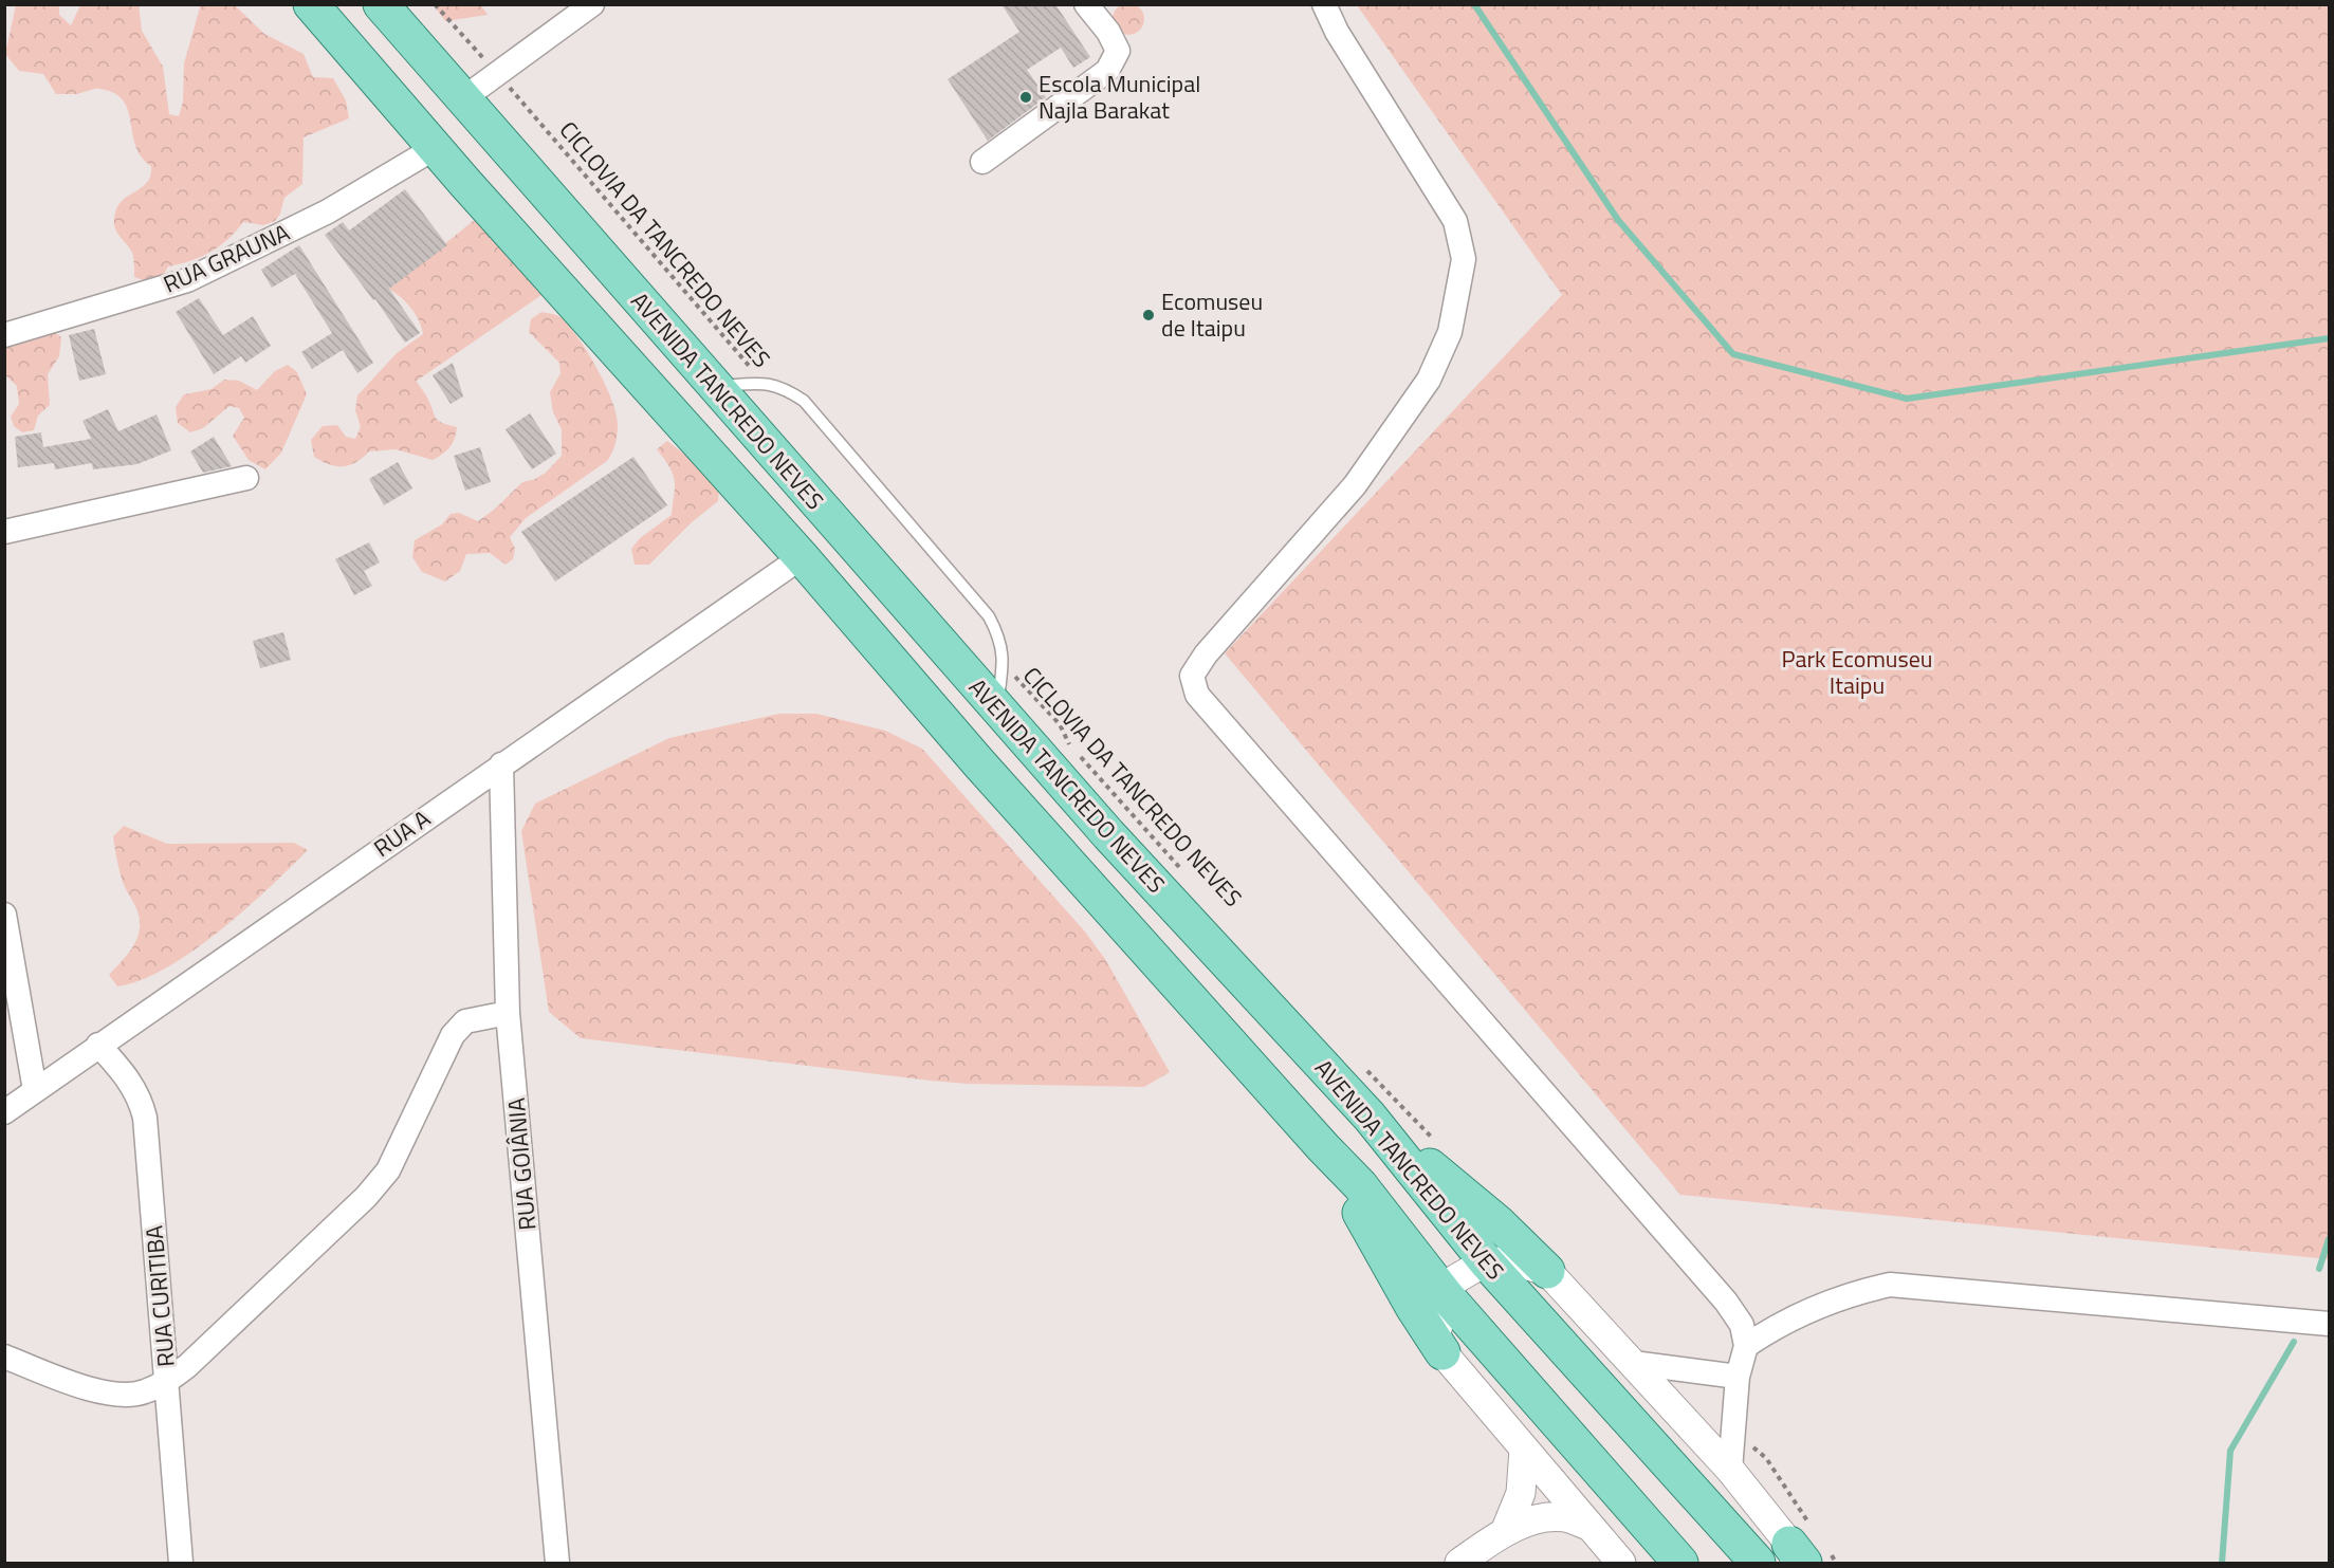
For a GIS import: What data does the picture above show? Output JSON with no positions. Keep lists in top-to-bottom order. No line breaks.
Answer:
{"streets":{"main road":["AVENIDA TANCREDO NEVES"],"street":["RUA GRAUNA","RUA A","RUA GOIÂNIA","RUA CURITIBA"],"path":["CICLOVIA DA TANCREDO NEVES"]},"crossings":[["RUA GRAUNA","AVENIDA TANCREDO NEVES"],["AVENIDA TANCREDO NEVES","RUA A"],["RUA A","RUA GOIÂNIA"],["RUA A","RUA CURITIBA"]],"parks":["Park Ecomuseu Itaipu"],"places":["Escola Municipal Najla Barakat","Ecomuseu de Itaipu"]}
